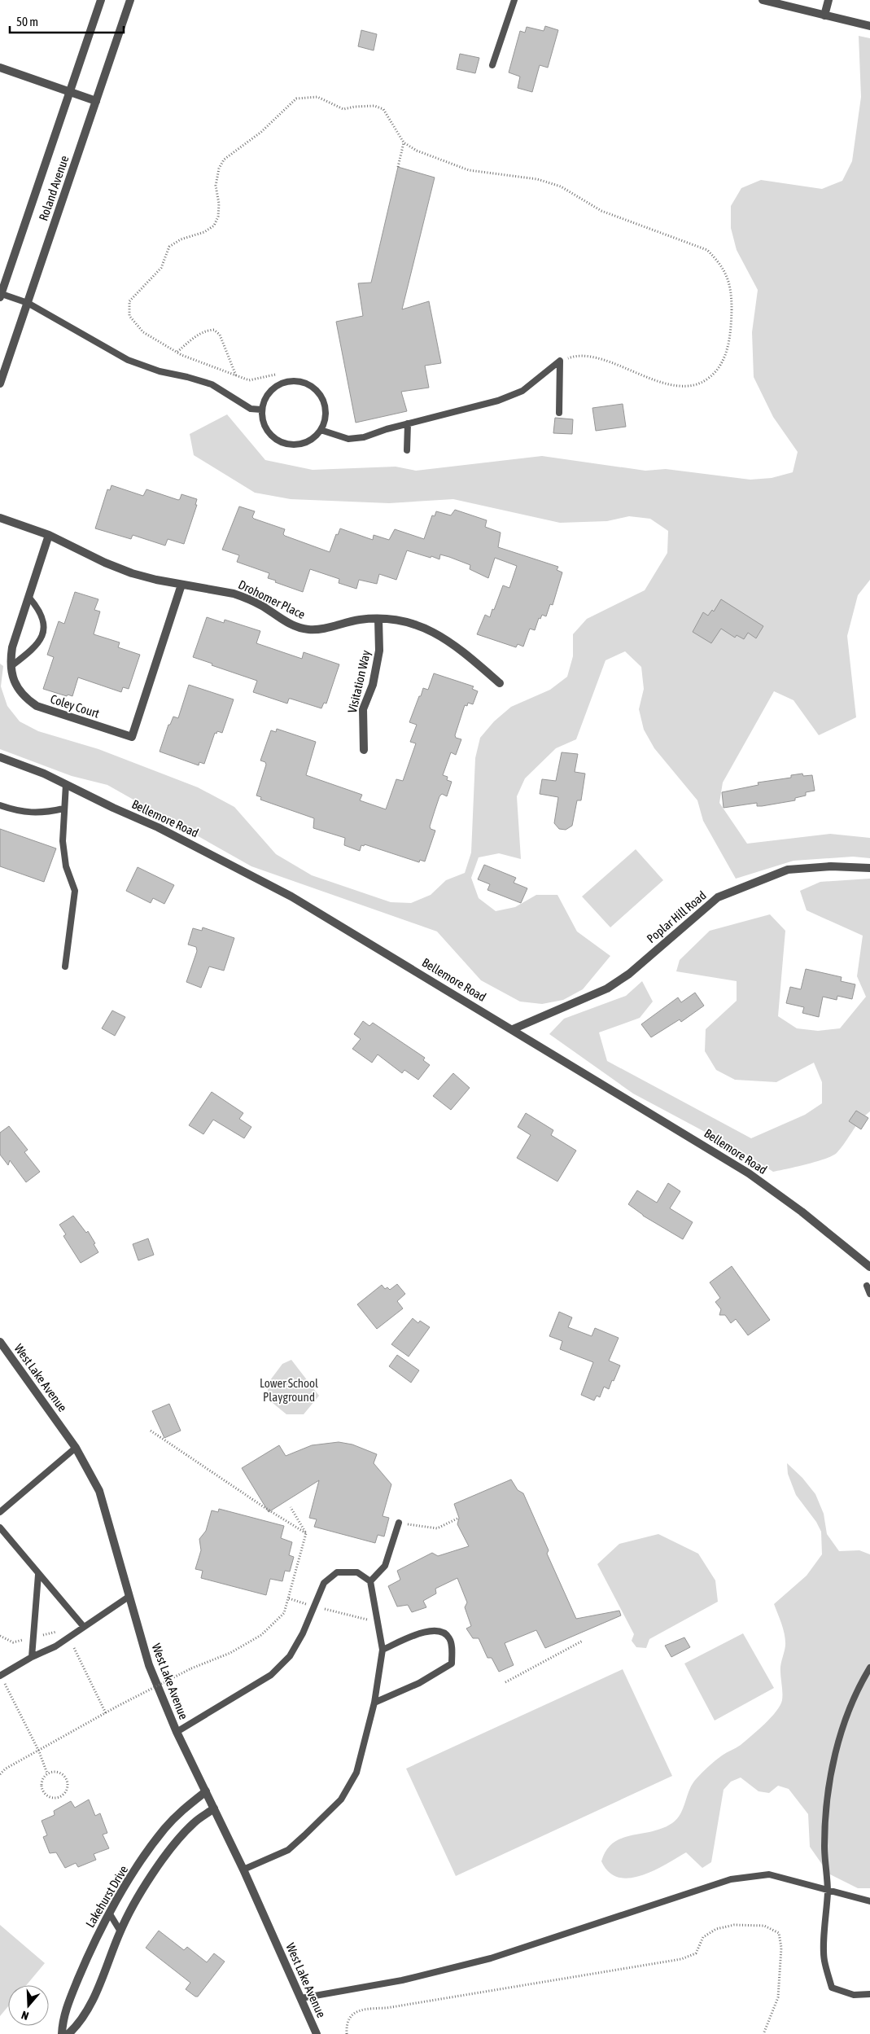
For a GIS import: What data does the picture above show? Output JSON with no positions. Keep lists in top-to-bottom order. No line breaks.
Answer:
{"streets":{"street":["Roland Avenue","Drohomer Place","Visitation Way","Coley Court","Bellemore Road","Poplar Hill Road","West Lake Avenue","Lakehurst Drive"]},"crossings":[["Drohomer Place","Visitation Way"],["Drohomer Place","Coley Court"],["Bellemore Road","Poplar Hill Road"],["West Lake Avenue","Lakehurst Drive"]],"parks":["Lower School Playground"],"scale_bar":"50 m","north":"bottom"}
